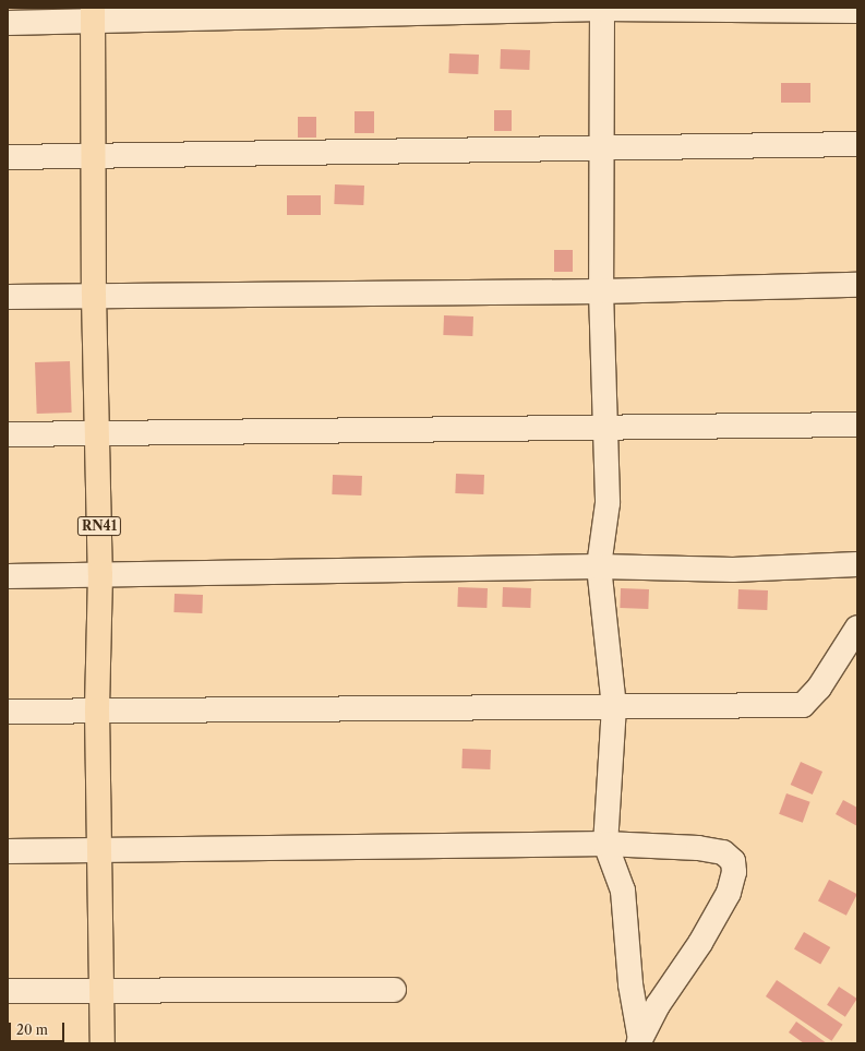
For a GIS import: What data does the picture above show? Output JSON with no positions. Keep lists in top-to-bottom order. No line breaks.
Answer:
{"streets":{"main road":["RN41"]},"scale_bar":"20 m"}
